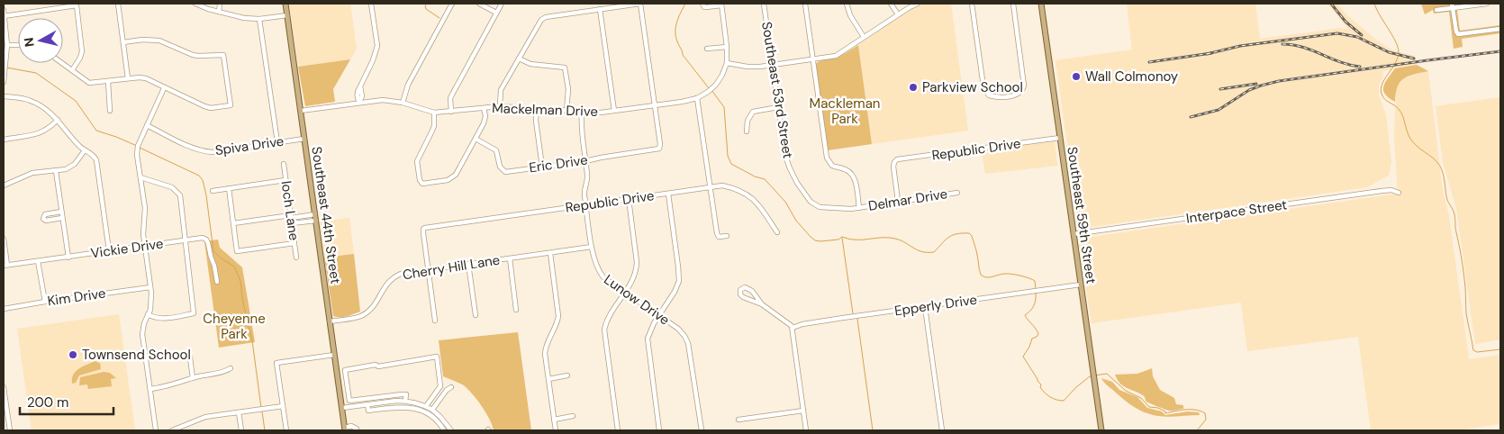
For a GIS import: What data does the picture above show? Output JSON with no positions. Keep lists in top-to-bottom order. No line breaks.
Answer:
{"streets":{"main road":["Southeast 44th Street","Southeast 59th Street"],"street":["Southeast 53rd Street","Mackelman Drive","Spiva Drive","Republic Drive","Eric Drive","Delmar Drive","loch Lane","Interpace Street","Vickie Drive","Cherry Hill Lane","Kim Drive","Lunow Drive","Epperly Drive"]},"crossings":[["Southeast 53rd Street","Delmar Drive"],["Mackelman Drive","Eric Drive"],["Mackelman Drive","Southeast 44th Street"],["Mackelman Drive","Lunow Drive"],["Spiva Drive","Southeast 44th Street"],["Republic Drive","Delmar Drive"],["Republic Drive","Southeast 59th Street"],["Republic Drive","Cherry Hill Lane"],["Republic Drive","Lunow Drive"],["Eric Drive","Lunow Drive"],["Interpace Street","Southeast 59th Street"],["Southeast 44th Street","Cherry Hill Lane"],["Southeast 59th Street","Epperly Drive"],["Cherry Hill Lane","Lunow Drive"]],"parks":["Mackleman Park","Cheyenne Park"],"places":["Wall Colmonoy","Parkview School","Townsend School"],"scale_bar":"200 m","north":"left"}
